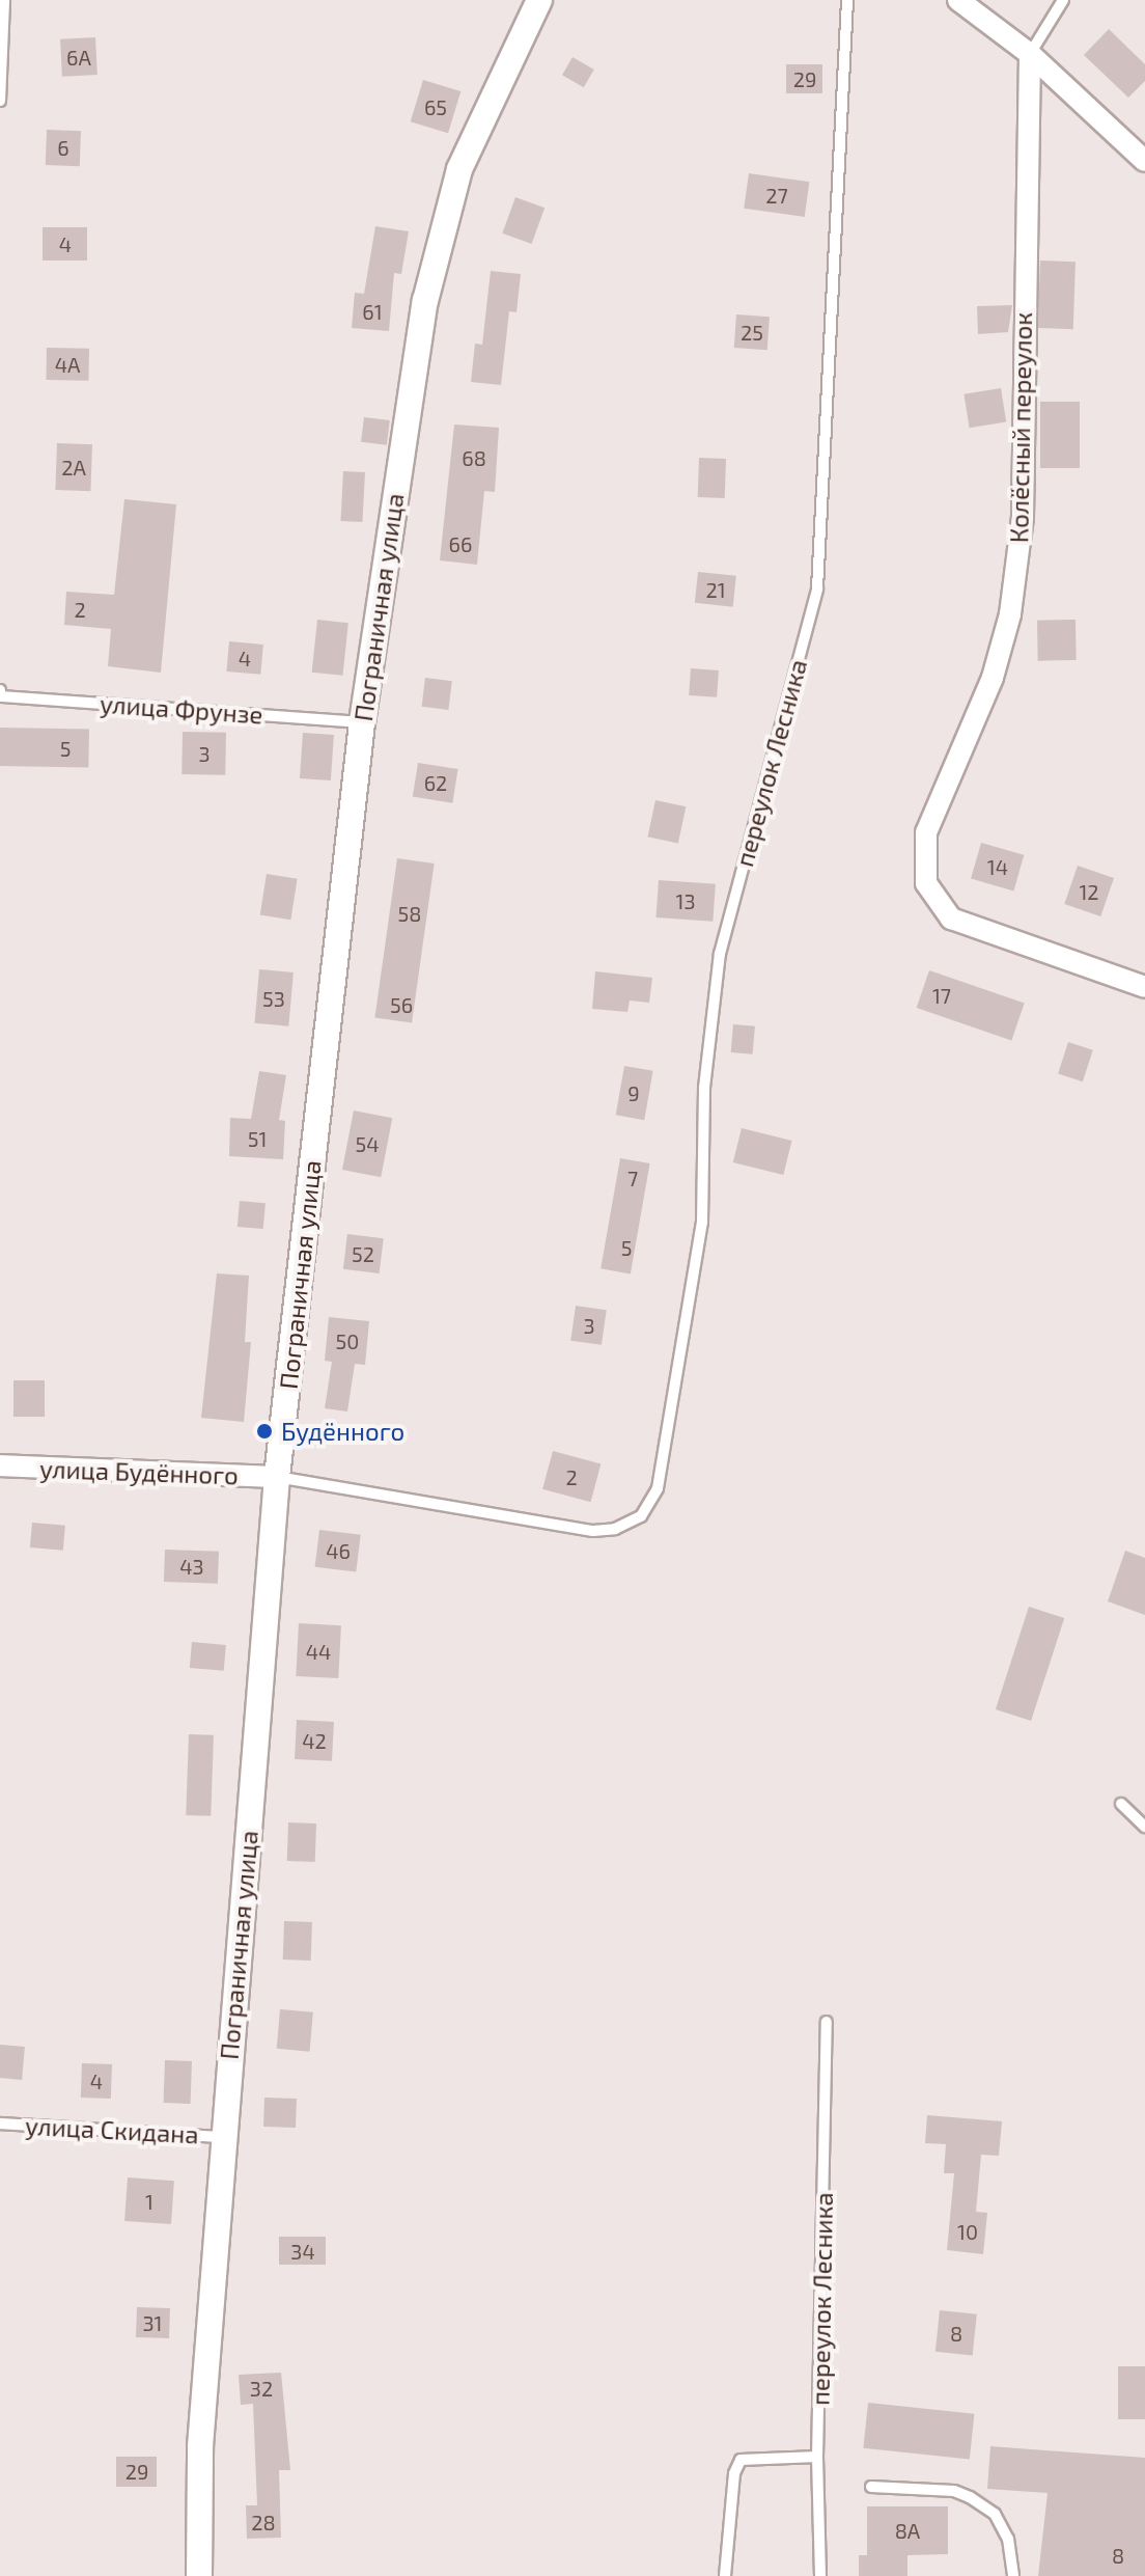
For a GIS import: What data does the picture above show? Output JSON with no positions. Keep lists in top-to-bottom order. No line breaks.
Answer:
{"streets":{"street":["Колёсный переулок","Пограничная улица","улица Будённого"],"lane":["улица Фрунзе","переулок Лесника","улица Скидана"]},"crossings":[["Пограничная улица","улица Фрунзе"],["Пограничная улица","переулок Лесника"],["Пограничная улица","улица Будённого"],["Пограничная улица","улица Скидана"],["переулок Лесника","улица Будённого"]],"places":["Будённого"],"house_numbers":["6А","29","65","6","27","4","61","25","4А","68","2А","66","21","2","4","5","3","62","14","12","13","58","17","53","56","9","51","54","7","5","52","3","50","2","46","43","44","42","4","1","10","34","31","8","32","29","28","8А","8"]}
